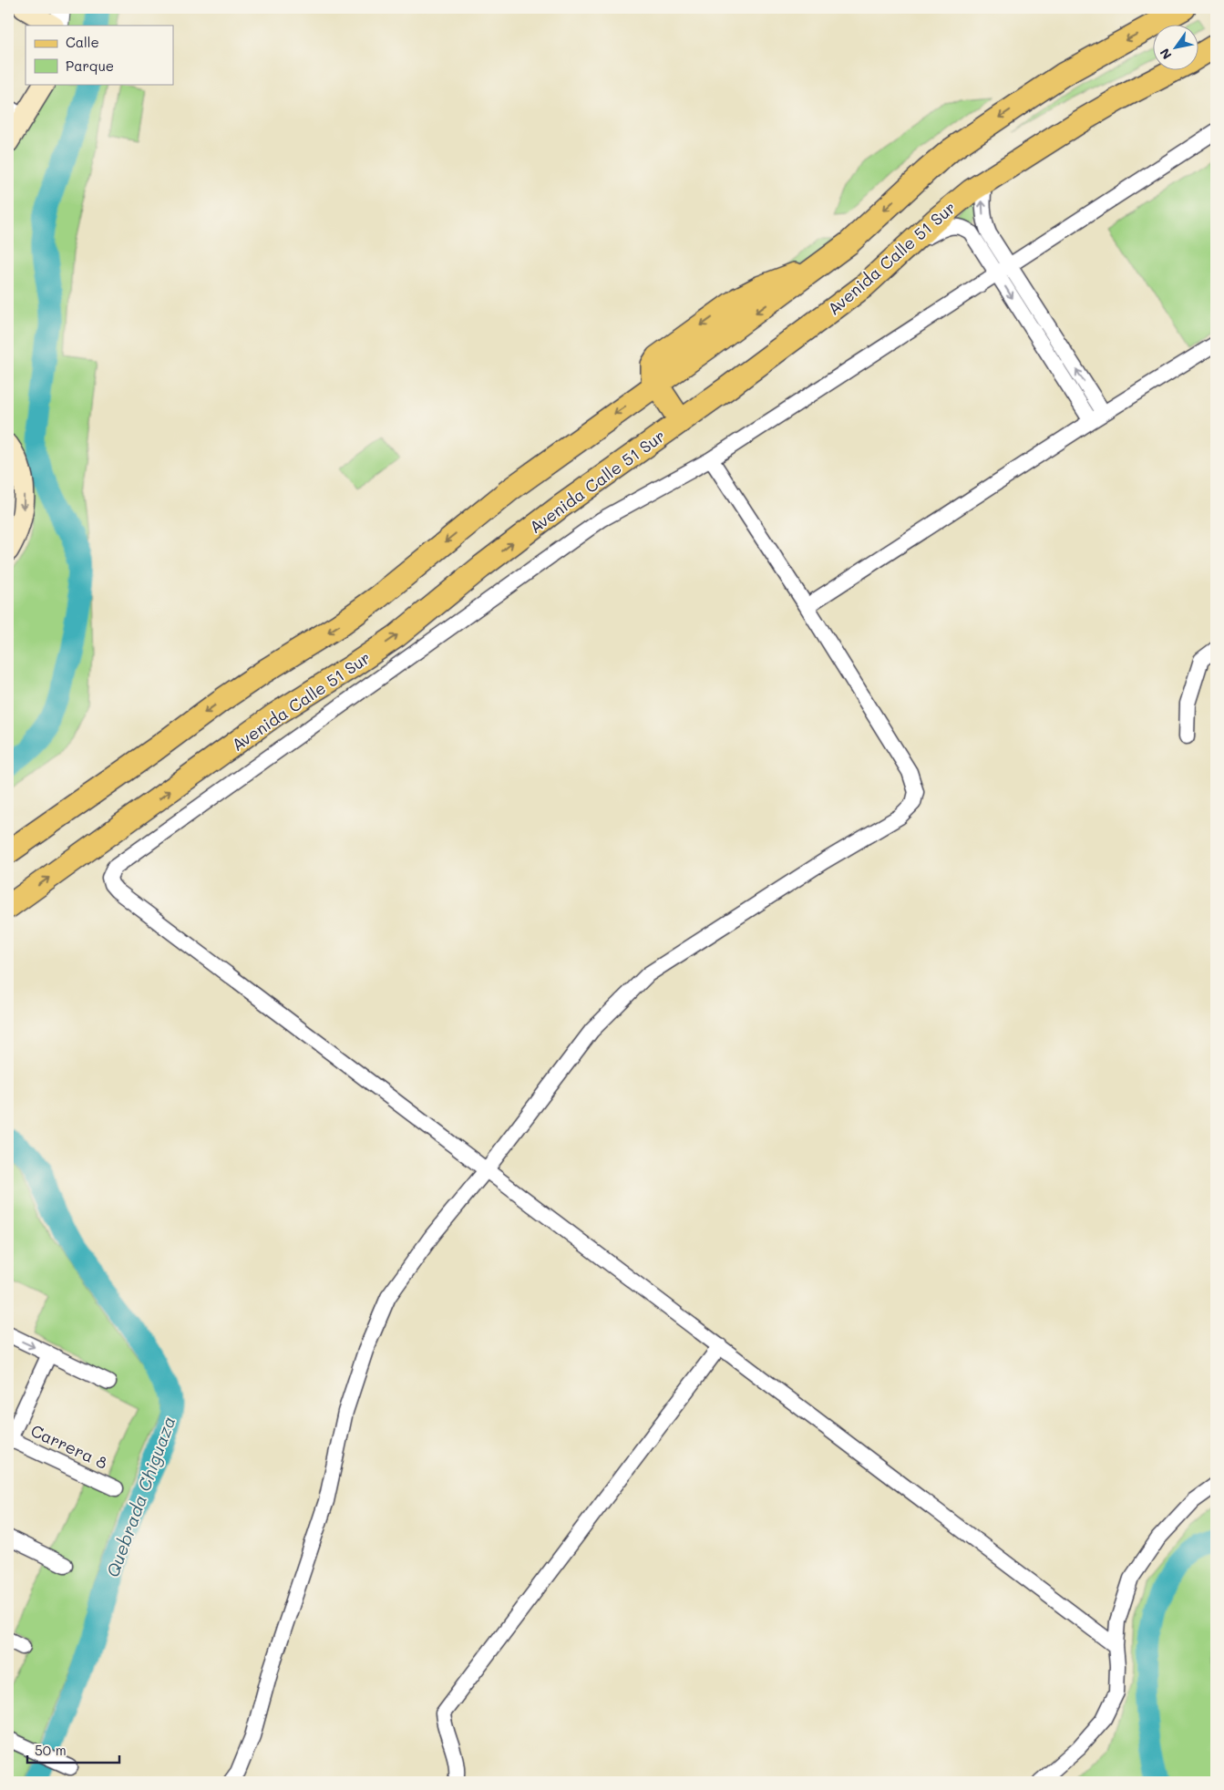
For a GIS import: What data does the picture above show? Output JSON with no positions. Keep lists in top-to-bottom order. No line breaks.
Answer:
{"streets":{"main road":["Avenida Calle 51 Sur"],"street":["Carrera 8"]},"water":["Quebrada Chiguaza"],"legend":["Calle","Parque"],"scale_bar":"50 m","north":"bottom left"}
